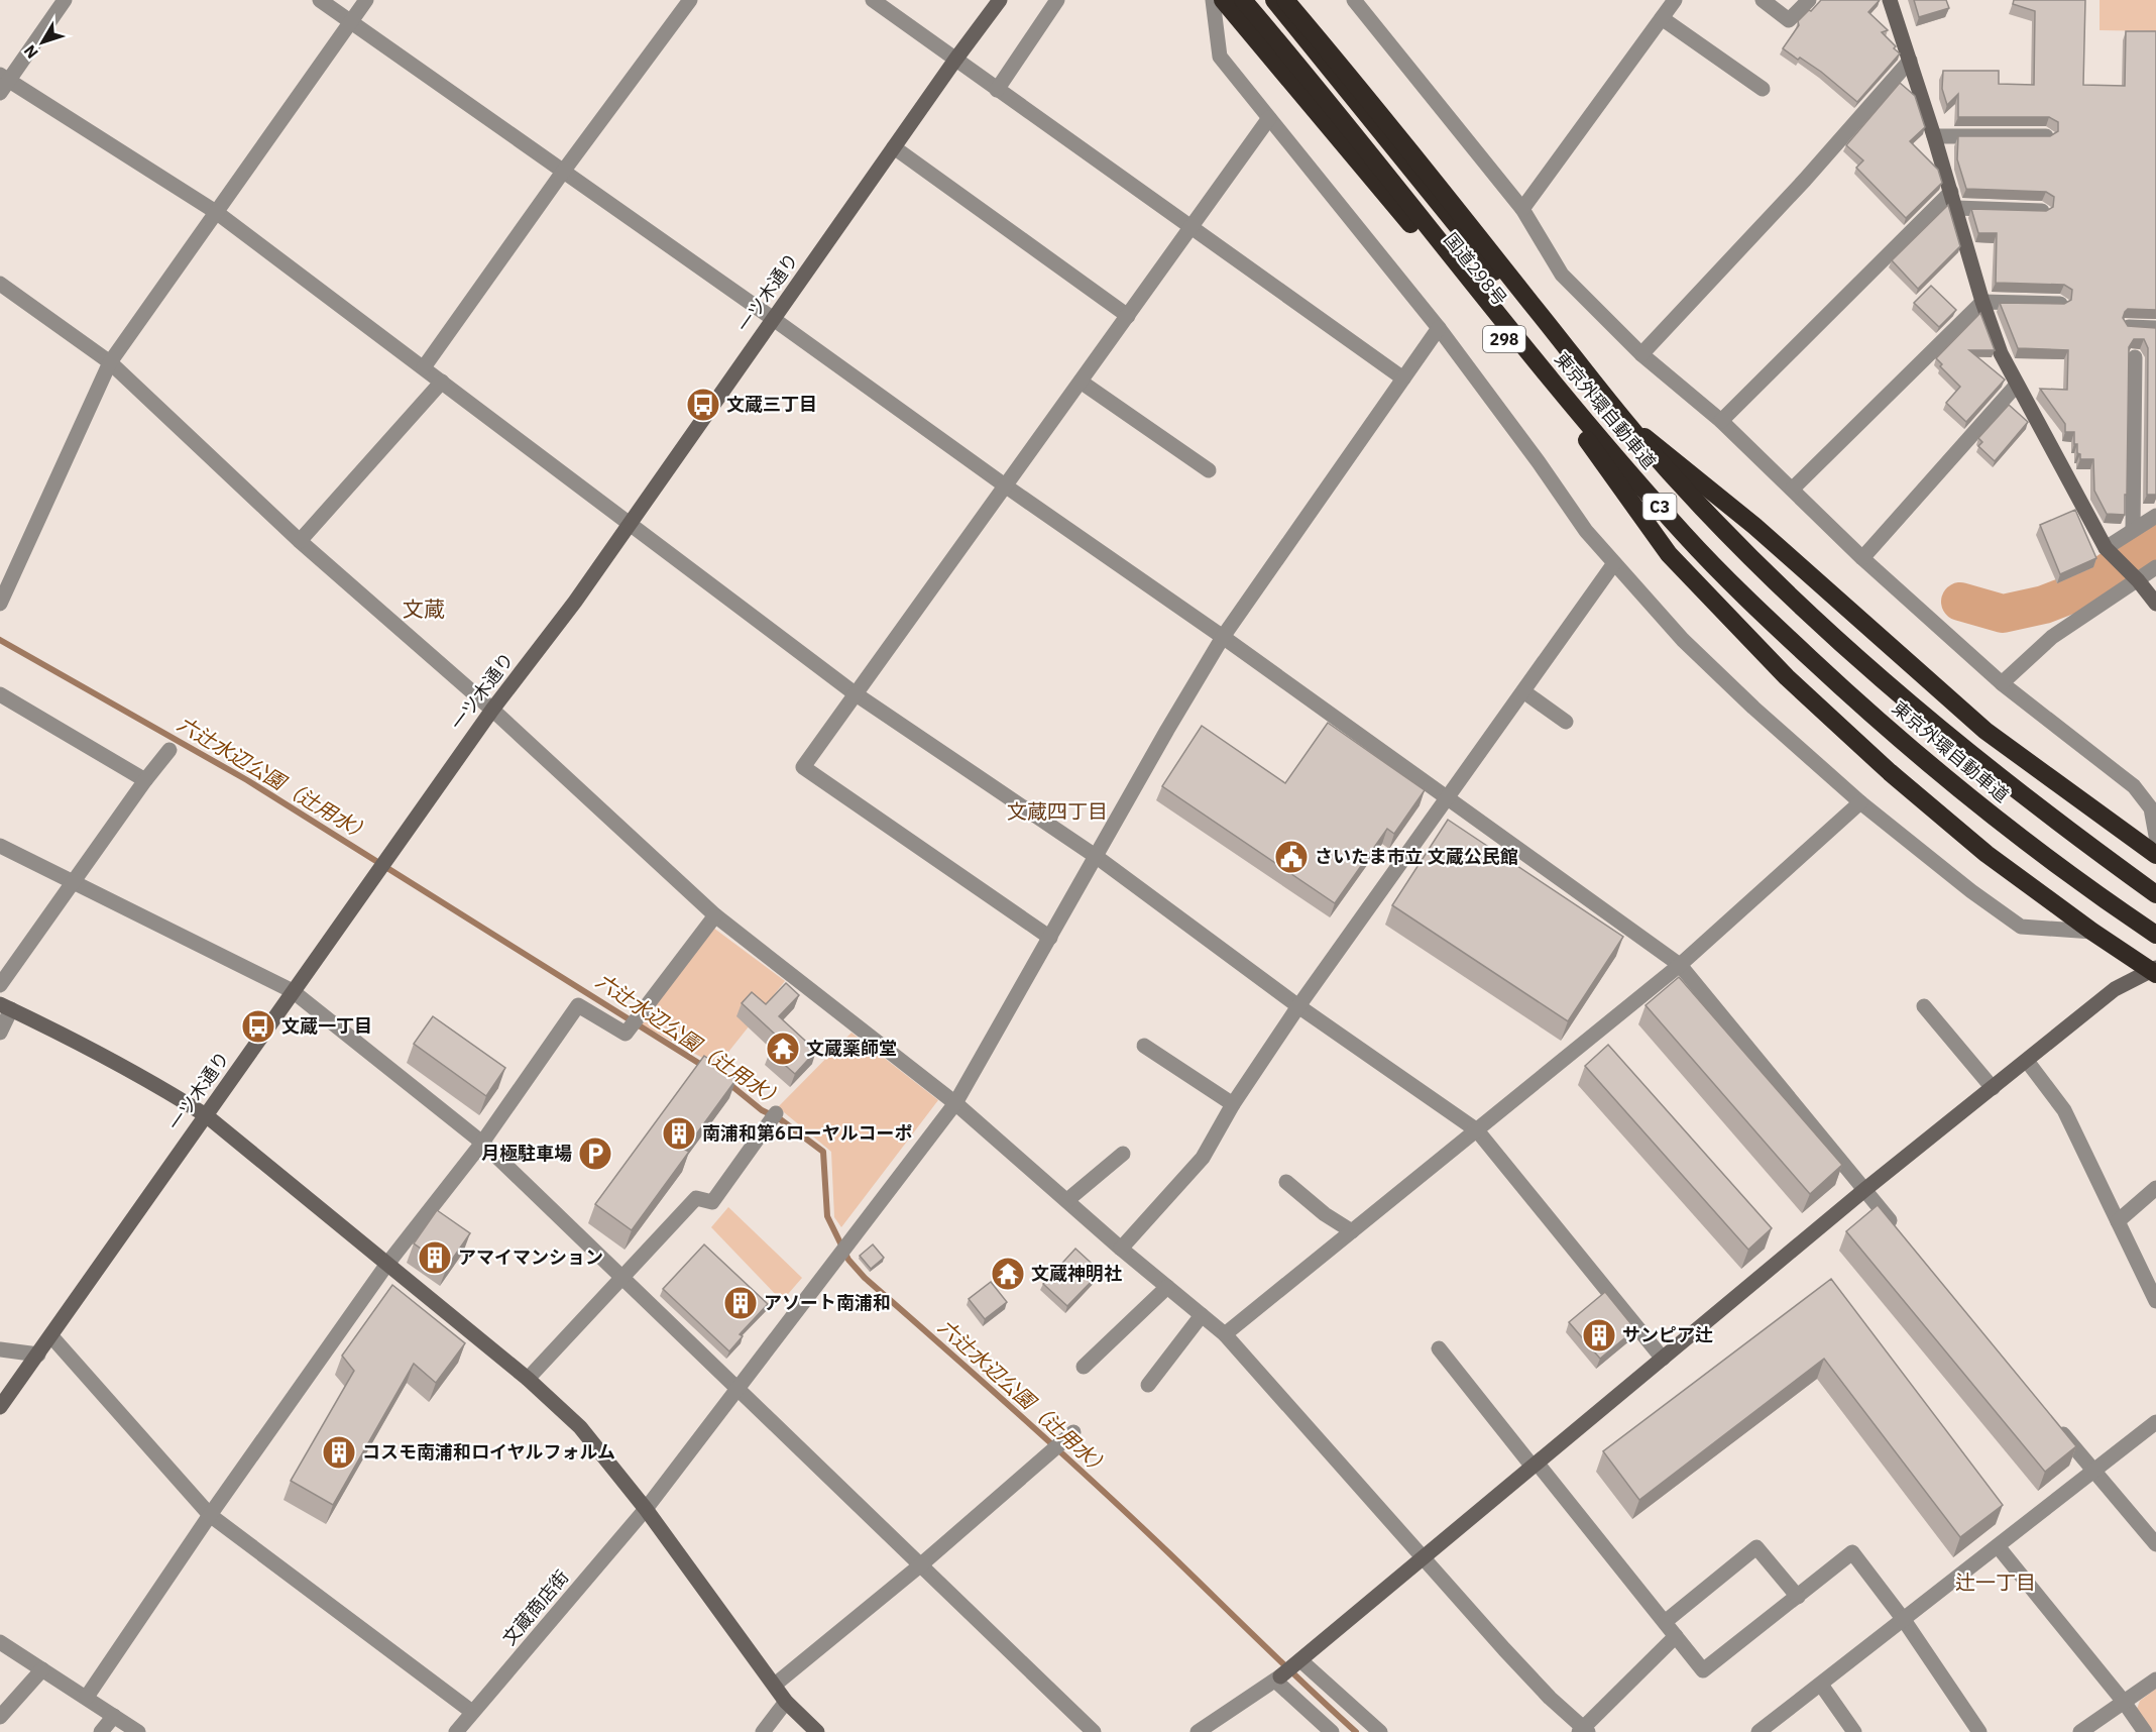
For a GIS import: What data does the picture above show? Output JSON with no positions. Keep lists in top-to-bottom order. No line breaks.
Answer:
{"streets":{"highway":["国道298号","298","東京外環自動車道","C3"],"street":["一ツ木通り","文蔵商店街"]},"districts":["文蔵","文蔵四丁目","辻一丁目"],"water":["六辻水辺公園（辻用水）"],"places":{"bus stop":["文蔵三丁目","文蔵一丁目"],"public building":["さいたま市立 文蔵公民館"],"temple":["文蔵薬師堂","文蔵神明社"],"building":["南浦和第6ローヤルコーポ","アマイマンション","アソート南浦和","サンピア辻","コスモ南浦和ロイヤルフォルム"],"parking":["月極駐車場"]},"north":"bottom left"}
